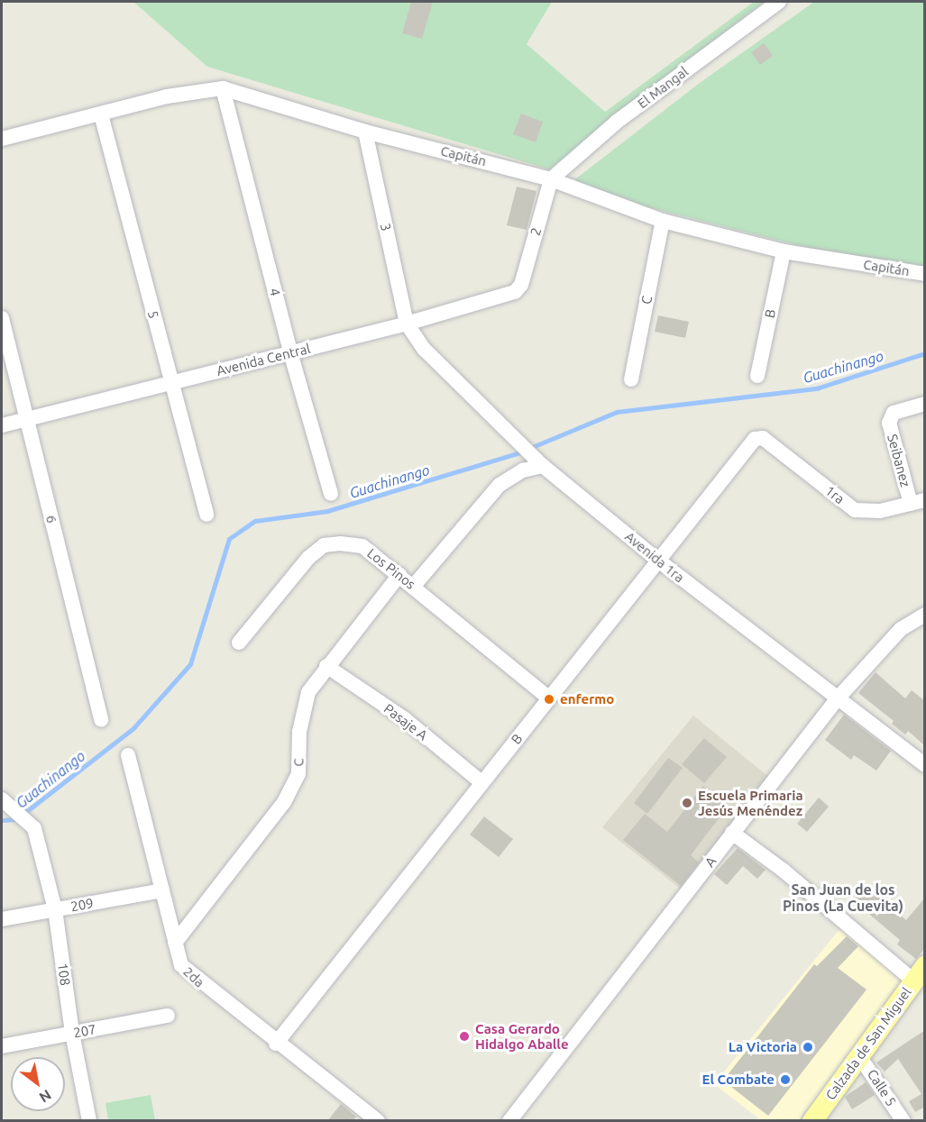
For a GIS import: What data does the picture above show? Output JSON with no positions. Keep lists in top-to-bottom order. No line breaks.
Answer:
{"streets":{"main road":["Calzada de San Miguel"],"street":["El Mangal","Capitán","3","2","4","C","B","5","Avenida Central","Seibanez","1ra","6","Avenida 1ra","Los Pinos","Pasaje A","A","209","108","2da","207","Calle 5"]},"crossings":[["El Mangal","Capitán"],["El Mangal","2"],["Capitán","3"],["Capitán","2"],["Capitán","4"],["Capitán","C"],["Capitán","B"],["Capitán","5"],["3","Avenida Central"],["3","Avenida 1ra"],["2","Avenida Central"],["4","Avenida Central"],["C","Los Pinos"],["C","Pasaje A"],["C","2da"],["B","1ra"],["B","Avenida 1ra"],["B","Los Pinos"],["B","Pasaje A"],["B","2da"],["5","Avenida Central"],["Avenida Central","6"],["Avenida Central","Avenida 1ra"],["Seibanez","1ra"],["Avenida 1ra","A"],["209","108"],["209","2da"],["108","207"],["Calzada de San Miguel","Calle 5"]],"districts":["San Juan de los Pinos (La Cuevita)"],"water":["Guachinango"],"places":["enfermo","Escuela Primaria Jesús Menéndez","Casa Gerardo Hidalgo Aballe","La Victoria","El Combate"],"north":"bottom right"}
